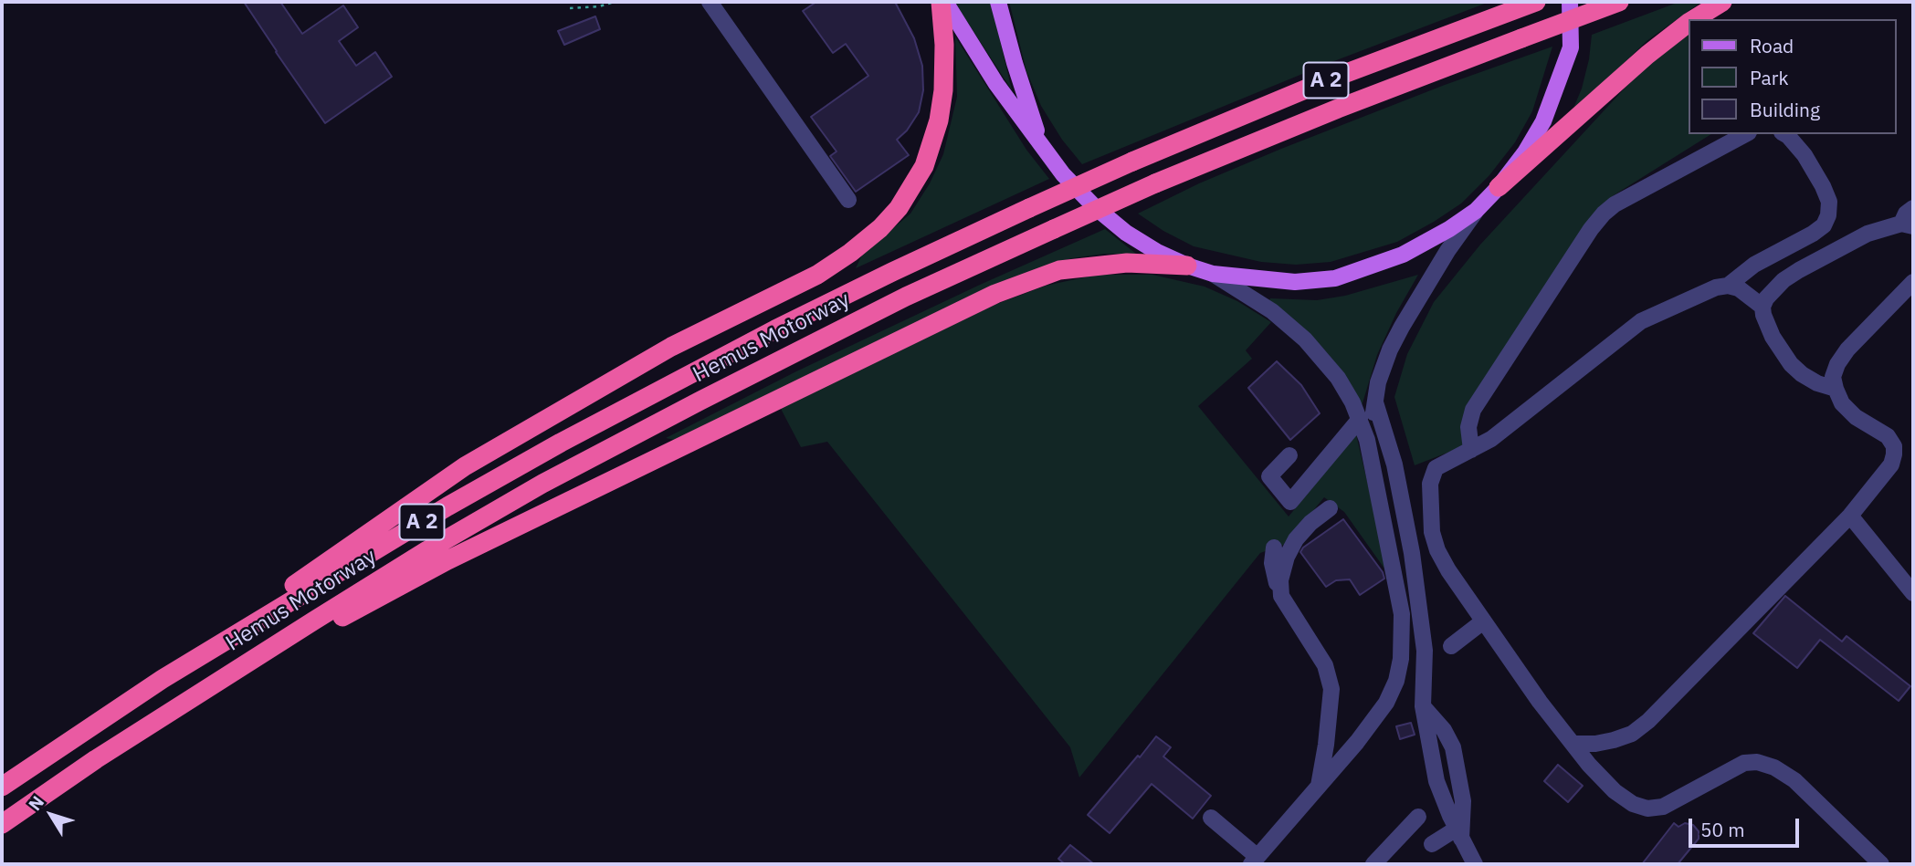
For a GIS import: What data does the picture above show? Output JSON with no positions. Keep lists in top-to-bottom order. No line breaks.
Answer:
{"streets":{"highway":["A 2","Hemus Motorway"]},"legend":["Road","Park","Building"],"scale_bar":"50 m","north":"top left"}
